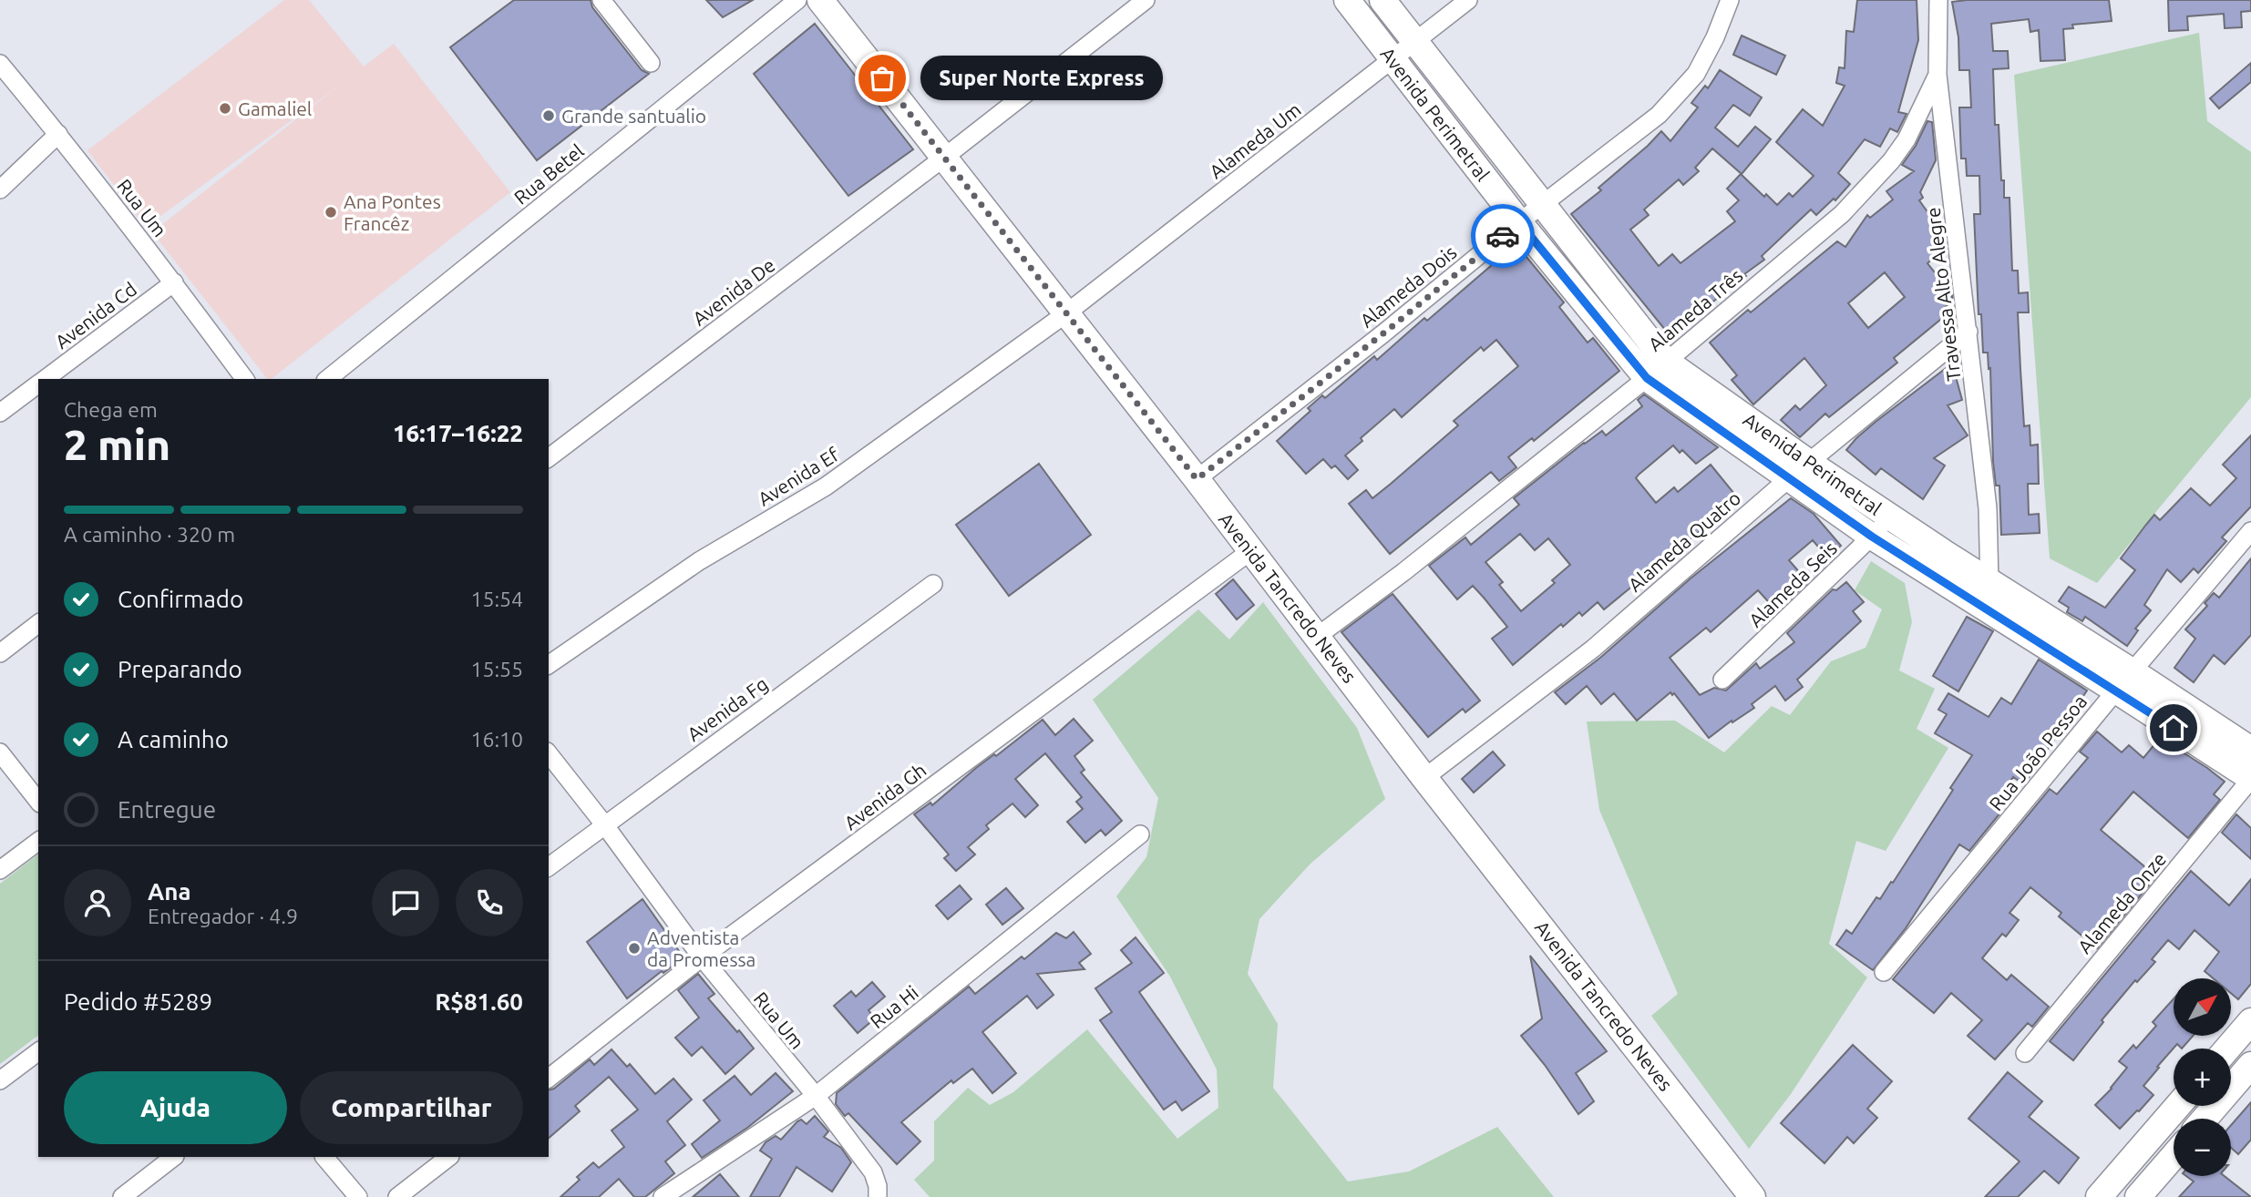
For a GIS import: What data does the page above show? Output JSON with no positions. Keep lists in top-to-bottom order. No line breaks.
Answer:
{"streets":{"street":["Avenida Perimetral","Alameda Um","Rua Betel","Rua Um","Alameda Dois","Avenida De","Travessa Alto Alegre","Alameda Três","Avenida Cd","Avenida Ef","Alameda Quatro","Alameda Seis","Avenida Tancredo Neves","Avenida Fg","Rua João Pessoa","Avenida Gh","Alameda Onze","Rua Hi"]},"crossings":[["Avenida Perimetral","Alameda Um"],["Avenida Perimetral","Alameda Dois"],["Avenida Perimetral","Travessa Alto Alegre"],["Avenida Perimetral","Alameda Três"],["Avenida Perimetral","Alameda Quatro"],["Avenida Perimetral","Alameda Seis"],["Avenida Perimetral","Rua João Pessoa"],["Avenida Perimetral","Alameda Onze"],["Alameda Um","Avenida Ef"],["Alameda Um","Avenida Tancredo Neves"],["Rua Um","Avenida Cd"],["Rua Um","Avenida Fg"],["Rua Um","Avenida Gh"],["Rua Um","Rua Hi"],["Alameda Dois","Avenida Tancredo Neves"],["Avenida De","Avenida Tancredo Neves"],["Travessa Alto Alegre","Alameda Três"],["Travessa Alto Alegre","Alameda Quatro"],["Alameda Três","Avenida Tancredo Neves"],["Avenida Ef","Avenida Tancredo Neves"],["Alameda Quatro","Avenida Tancredo Neves"],["Avenida Tancredo Neves","Avenida Gh"]],"places":["Super Norte Express","Gamaliel","Grande santualio","Ana Pontes Francêz","Adventista da Promessa"],"north":"top right","page":{"bubble":"Super Norte Express","heading":["2 min","Chega em","16:17–16:22"],"panel":["Ana","Entregador · 4.9","Pedido #5289","R$81.60"],"bar":"A caminho · 320 m","list":[["Confirmado","15:54"],["Preparando","15:55"],["A caminho","16:10"],"Entregue"],"map_buttons":["+","−"],"buttons":["Ajuda","Compartilhar"]}}
